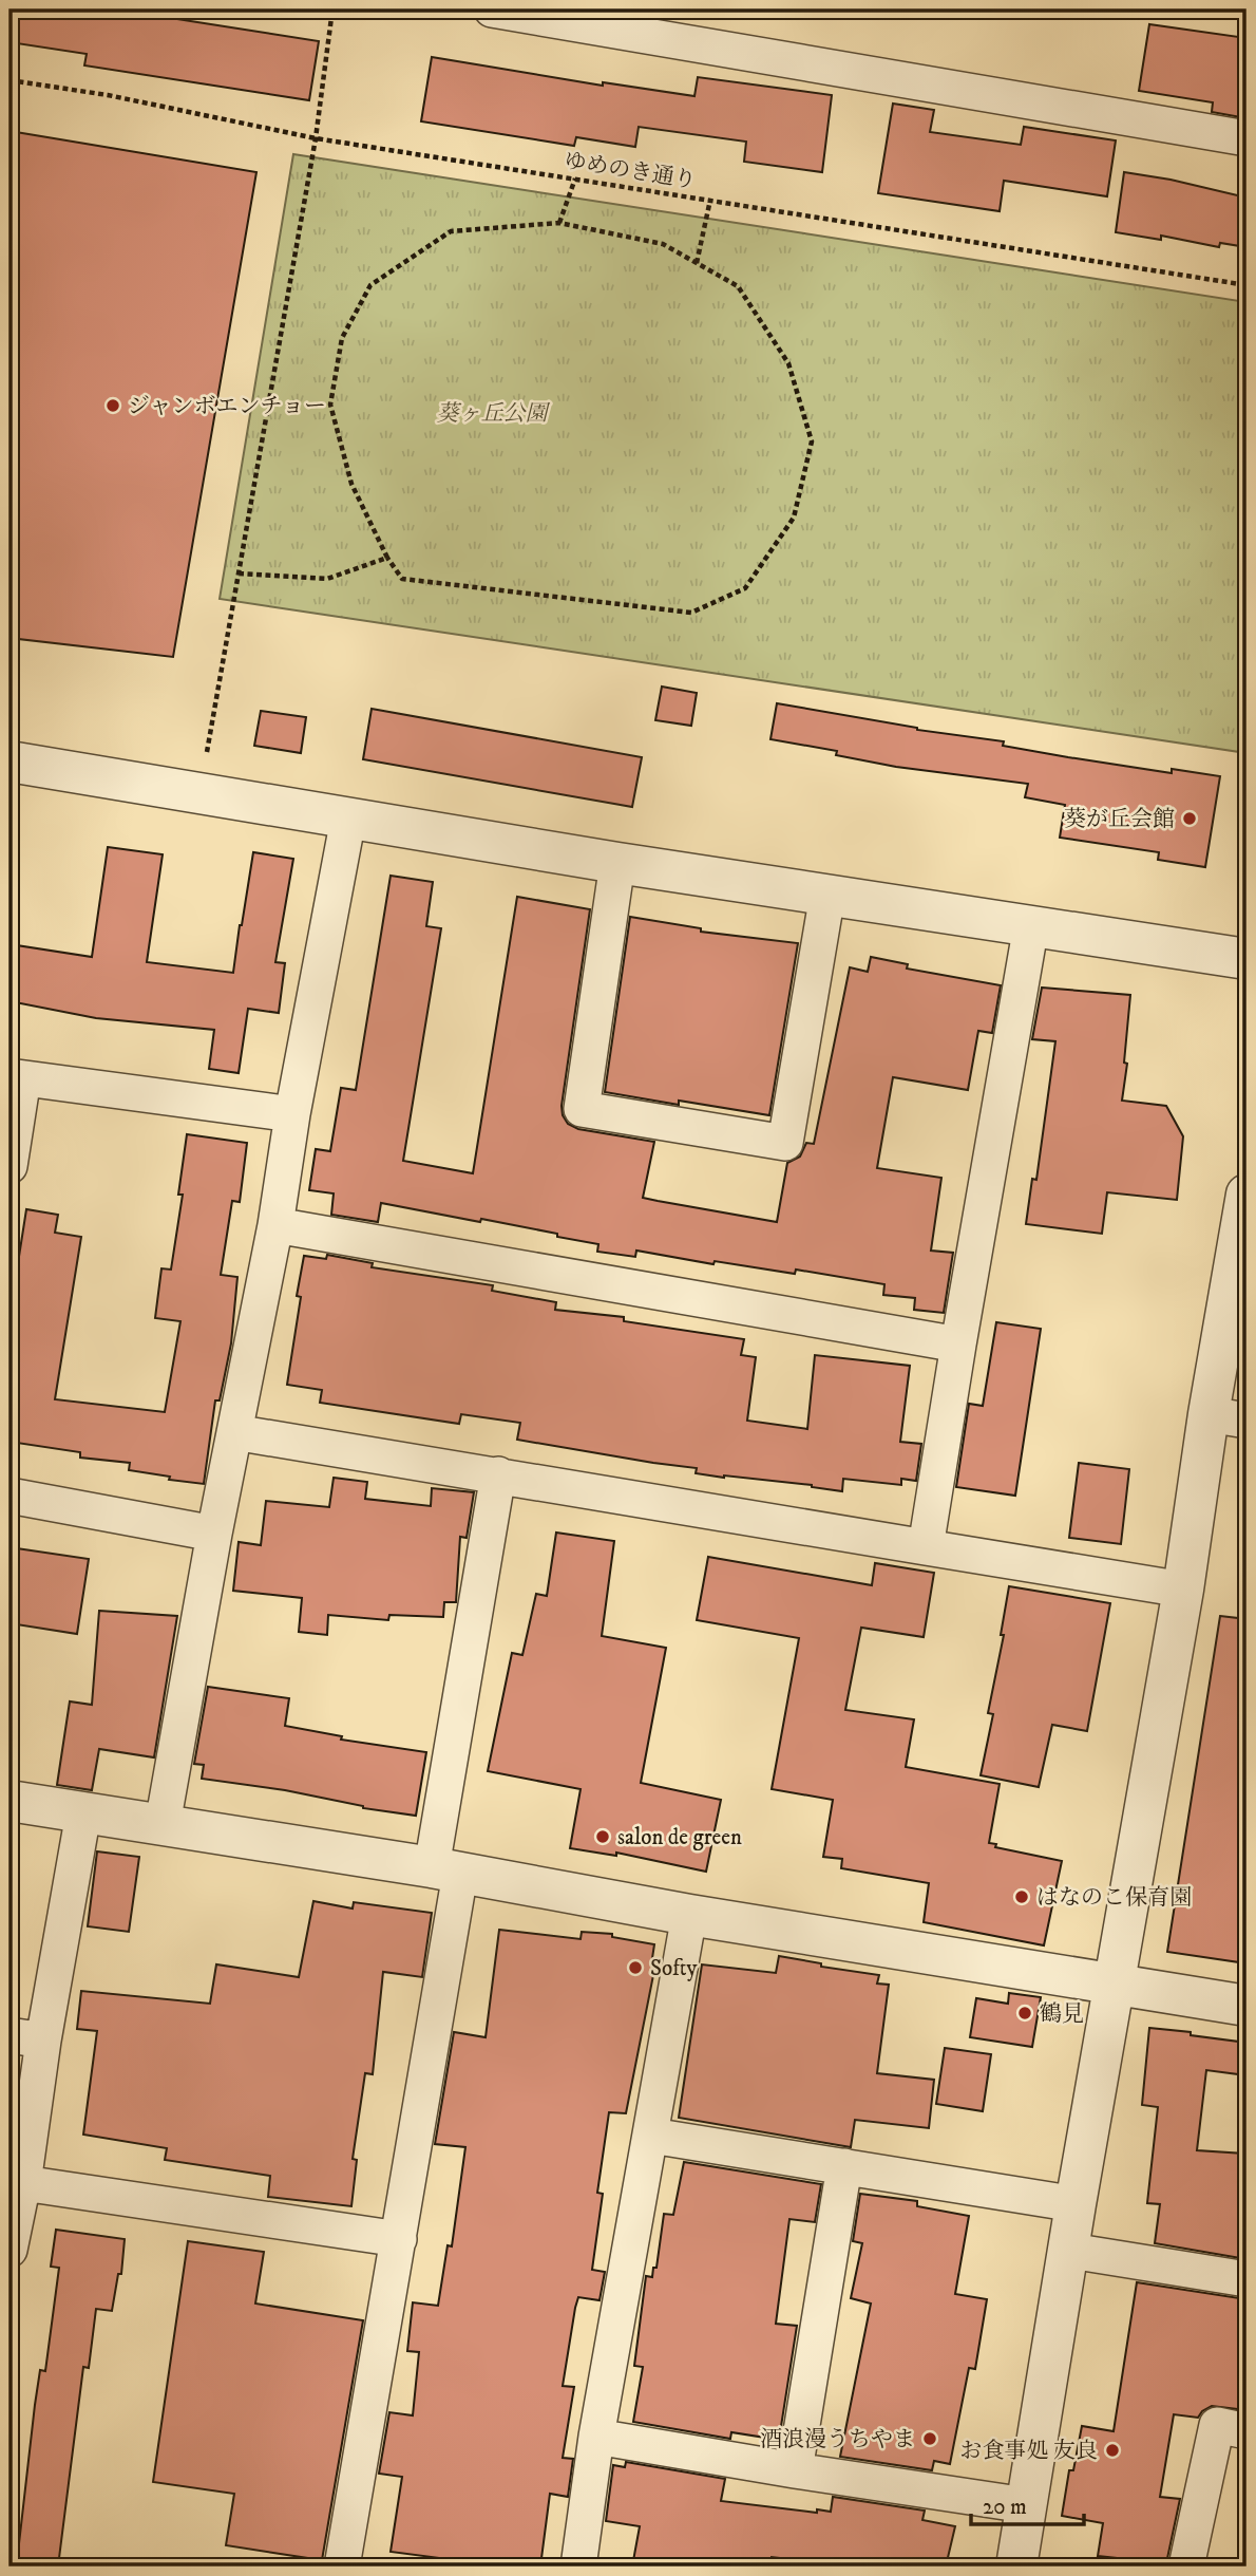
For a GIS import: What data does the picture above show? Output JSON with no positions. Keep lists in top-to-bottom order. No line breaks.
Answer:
{"streets":{"path":["ゆめのき通り"]},"parks":["葵ヶ丘公園"],"places":["ジャンボエンチョー","葵が丘会館","salon de green","はなのこ保育園","Softy","鶴見","酒浪漫うちやま","お食事処 友良"],"scale_bar":"20 m"}
